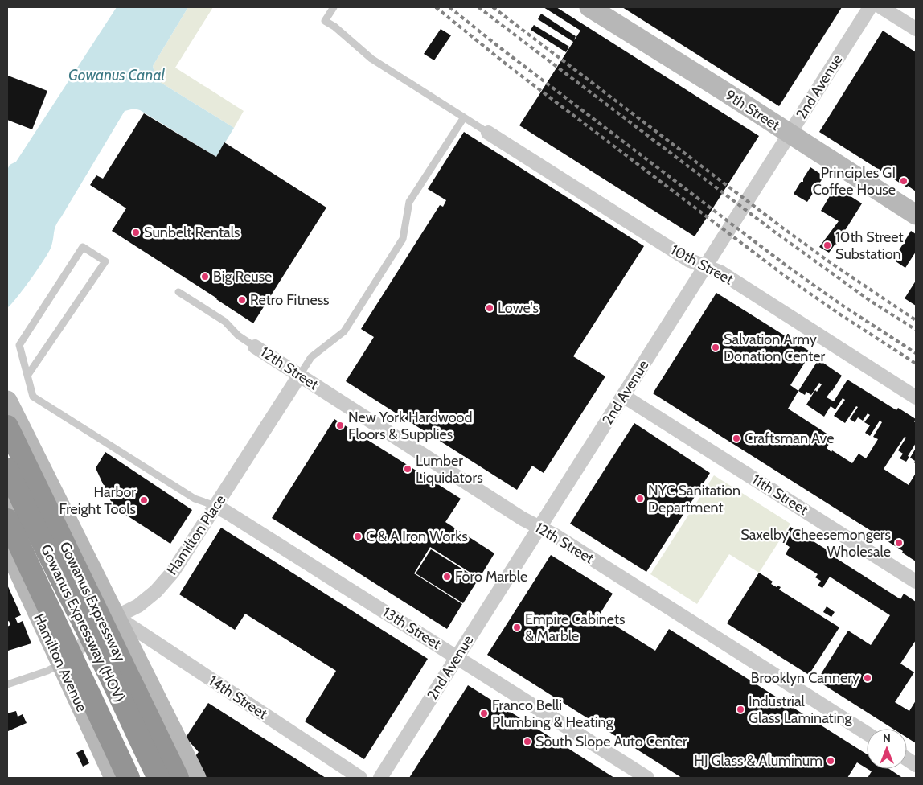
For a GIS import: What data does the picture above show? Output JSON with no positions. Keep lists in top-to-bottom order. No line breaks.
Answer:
{"streets":{"highway":["Gowanus Expressway","Gowanus Expressway (HOV)"],"main road":["9th Street","Hamilton Avenue"],"street":["2nd Avenue","10th Street","12th Street","11th Street","Hamilton Place","13th Street","14th Street"]},"crossings":[["2nd Avenue","9th Street"],["2nd Avenue","10th Street"],["2nd Avenue","12th Street"],["2nd Avenue","11th Street"],["2nd Avenue","13th Street"],["12th Street","Hamilton Place"],["Hamilton Place","Gowanus Expressway"],["Hamilton Place","13th Street"],["Hamilton Place","Hamilton Avenue"],["Hamilton Place","14th Street"],["Gowanus Expressway","14th Street"]],"water":["Gowanus Canal"],"places":["Principles GI Coffee House","Sunbelt Rentals","10th Street Substation","Big Reuse","Retro Fitness","Lowe's","Salvation Army Donation Center","New York Hardwood Floors & Supplies","Craftsman Ave","Lumber Liquidators","NYC Sanitation Department","Harbor Freight Tools","C & A Iron Works","Saxelby Cheesemongers Wholesale","Foro Marble","Empire Cabinets & Marble","Brooklyn Cannery","Industrial Glass Laminating","Franco Belli Plumbing & Heating","South Slope Auto Center","HJ Glass & Aluminum"],"north":"top"}
